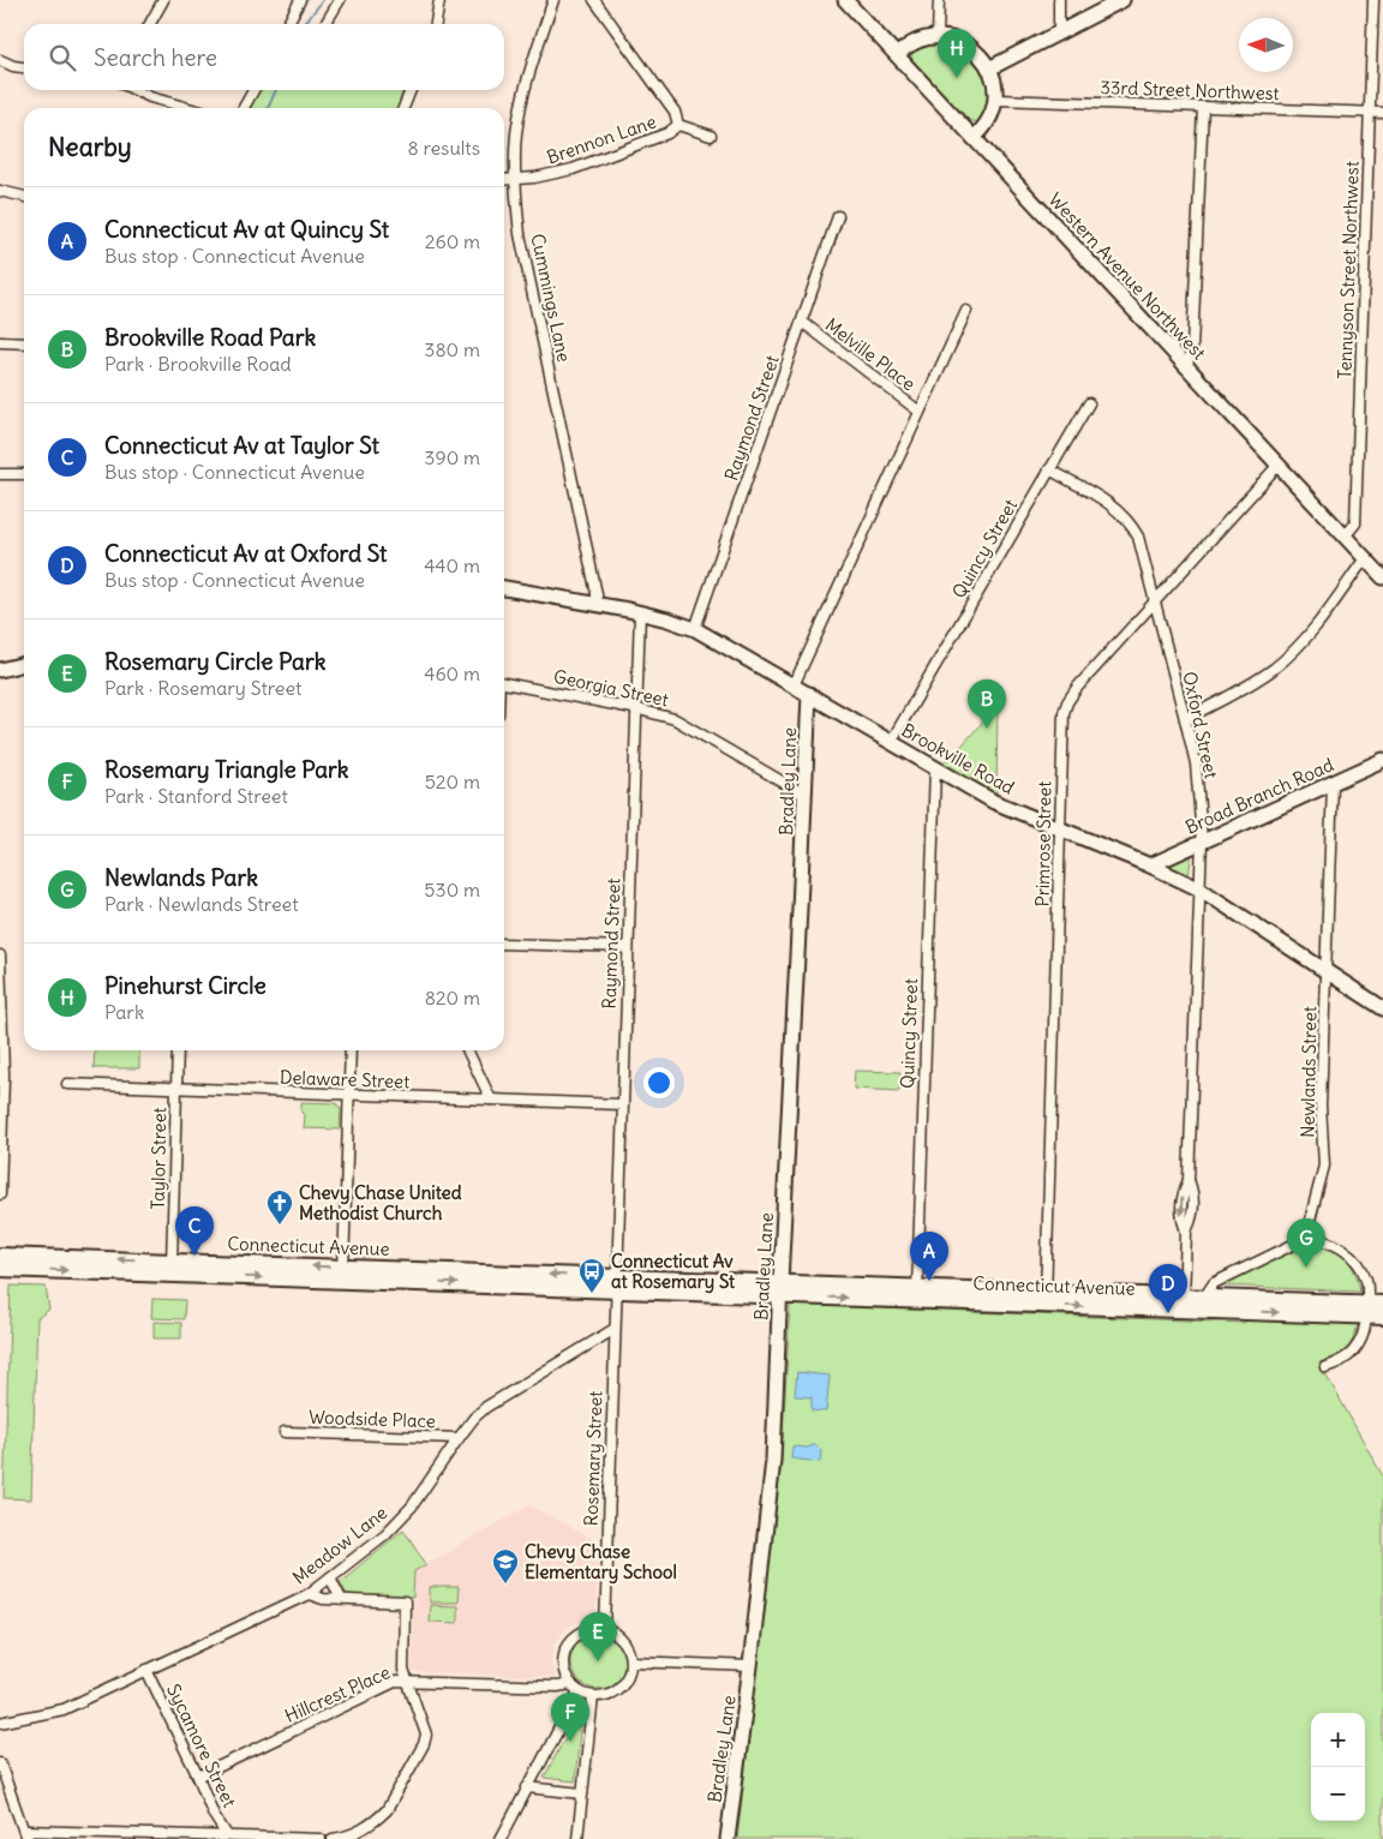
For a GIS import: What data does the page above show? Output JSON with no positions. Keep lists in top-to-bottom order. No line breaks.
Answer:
{"streets":{"main road":["Connecticut Avenue"],"street":["33rd Street Northwest","Brennon Lane","Tennyson Street Northwest","Western Avenue Northwest","Cummings Lane","Melville Place","Raymond Street","Quincy Street","Georgia Street","Oxford Street","Brookville Road","Bradley Lane","Broad Branch Road","Primrose Street","Newlands Street","Delaware Street","Taylor Street","Woodside Place","Rosemary Street","Meadow Lane","Hillcrest Place","Sycamore Street"]},"crossings":[["33rd Street Northwest","Tennyson Street Northwest"],["Brennon Lane","Cummings Lane"],["Tennyson Street Northwest","Western Avenue Northwest"],["Western Avenue Northwest","Primrose Street"],["Cummings Lane","Brookville Road"],["Melville Place","Raymond Street"],["Raymond Street","Georgia Street"],["Raymond Street","Brookville Road"],["Raymond Street","Delaware Street"],["Raymond Street","Connecticut Avenue"],["Raymond Street","Rosemary Street"],["Quincy Street","Oxford Street"],["Quincy Street","Brookville Road"],["Quincy Street","Connecticut Avenue"],["Georgia Street","Bradley Lane"],["Oxford Street","Brookville Road"],["Oxford Street","Broad Branch Road"],["Oxford Street","Primrose Street"],["Oxford Street","Connecticut Avenue"],["Brookville Road","Bradley Lane"],["Brookville Road","Broad Branch Road"],["Brookville Road","Primrose Street"],["Brookville Road","Newlands Street"],["Bradley Lane","Connecticut Avenue"],["Broad Branch Road","Newlands Street"],["Primrose Street","Connecticut Avenue"],["Delaware Street","Taylor Street"],["Taylor Street","Connecticut Avenue"],["Connecticut Avenue","Rosemary Street"],["Woodside Place","Meadow Lane"],["Rosemary Street","Meadow Lane"],["Rosemary Street","Hillcrest Place"],["Meadow Lane","Sycamore Street"],["Hillcrest Place","Sycamore Street"]],"places":{"church":["Chevy Chase United Methodist Church"],"bus stop":["Connecticut Av at Rosemary St"],"school or university":["Chevy Chase Elementary School"]},"north":"left","page":{"search":"Search here","pins":["H","B","C","G","A","D","E","F"],"heading":["Nearby","8 results"],"list":[{"mark":"A","name":"Connecticut Av at Quincy St","note":"Bus stop · Connecticut Avenue","value":"260 m"},{"mark":"B","name":"Brookville Road Park","note":"Park · Brookville Road","value":"380 m"},{"mark":"C","name":"Connecticut Av at Taylor St","note":"Bus stop · Connecticut Avenue","value":"390 m"},{"mark":"D","name":"Connecticut Av at Oxford St","note":"Bus stop · Connecticut Avenue","value":"440 m"},{"mark":"E","name":"Rosemary Circle Park","note":"Park · Rosemary Street","value":"460 m"},{"mark":"F","name":"Rosemary Triangle Park","note":"Park · Stanford Street","value":"520 m"},{"mark":"G","name":"Newlands Park","note":"Park · Newlands Street","value":"530 m"},{"mark":"H","name":"Pinehurst Circle","note":"Park","value":"820 m"}],"map_buttons":["+","−"]}}
